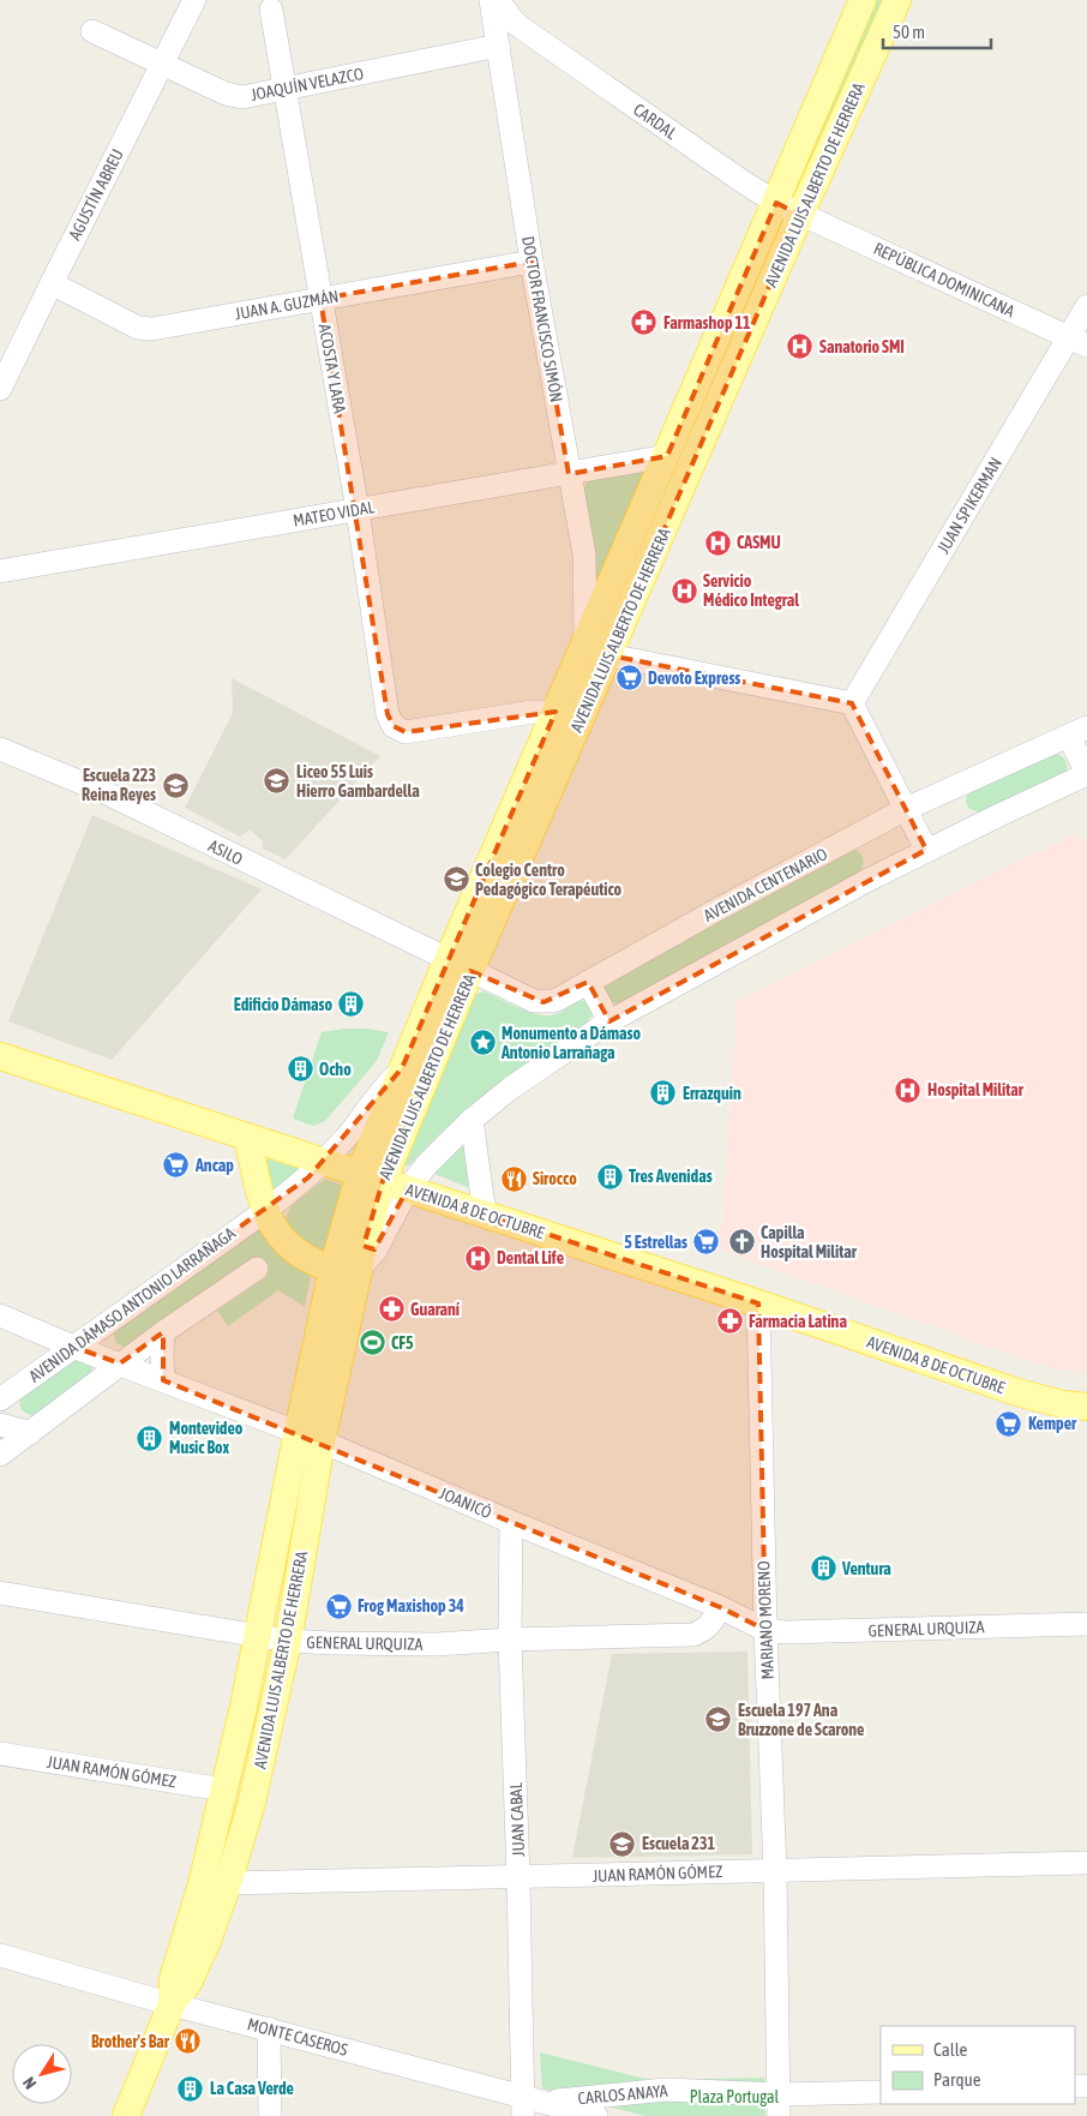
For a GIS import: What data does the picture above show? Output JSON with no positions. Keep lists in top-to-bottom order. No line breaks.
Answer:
{"streets":{"main road":["AVENIDA LUIS ALBERTO DE HERRERA","AVENIDA 8 DE OCTUBRE"],"street":["JOAQUÍN VELAZCO","CARDAL","AGUSTÍN ABREU","REPÚBLICA DOMINICANA","JUAN A. GUZMÁN","DOCTOR FRANCISCO SIMÓN","ACOSTA Y LARA","JUAN SPIKERMAN","MATEO VIDAL","ASILO","AVENIDA CENTENARIO","AVENIDA DÁMASO ANTONIO LARRAÑAGA","JOANICÓ","MARIANO MORENO","GENERAL URQUIZA","JUAN RAMÓN GÓMEZ","JUAN CABAL","MONTE CASEROS","CARLOS ANAYA"]},"crossings":[["JOAQUÍN VELAZCO","AGUSTÍN ABREU"],["JOAQUÍN VELAZCO","DOCTOR FRANCISCO SIMÓN"],["JOAQUÍN VELAZCO","ACOSTA Y LARA"],["CARDAL","AVENIDA LUIS ALBERTO DE HERRERA"],["CARDAL","REPÚBLICA DOMINICANA"],["AVENIDA LUIS ALBERTO DE HERRERA","REPÚBLICA DOMINICANA"],["AVENIDA LUIS ALBERTO DE HERRERA","DOCTOR FRANCISCO SIMÓN"],["AVENIDA LUIS ALBERTO DE HERRERA","ACOSTA Y LARA"],["AVENIDA LUIS ALBERTO DE HERRERA","MATEO VIDAL"],["AVENIDA LUIS ALBERTO DE HERRERA","ASILO"],["AVENIDA LUIS ALBERTO DE HERRERA","AVENIDA CENTENARIO"],["AVENIDA LUIS ALBERTO DE HERRERA","AVENIDA 8 DE OCTUBRE"],["AVENIDA LUIS ALBERTO DE HERRERA","AVENIDA DÁMASO ANTONIO LARRAÑAGA"],["AVENIDA LUIS ALBERTO DE HERRERA","JOANICÓ"],["AVENIDA LUIS ALBERTO DE HERRERA","GENERAL URQUIZA"],["AVENIDA LUIS ALBERTO DE HERRERA","JUAN RAMÓN GÓMEZ"],["AVENIDA LUIS ALBERTO DE HERRERA","MONTE CASEROS"],["AGUSTÍN ABREU","JUAN A. GUZMÁN"],["REPÚBLICA DOMINICANA","JUAN SPIKERMAN"],["JUAN A. GUZMÁN","DOCTOR FRANCISCO SIMÓN"],["JUAN A. GUZMÁN","ACOSTA Y LARA"],["DOCTOR FRANCISCO SIMÓN","MATEO VIDAL"],["ACOSTA Y LARA","MATEO VIDAL"],["ASILO","AVENIDA CENTENARIO"],["AVENIDA 8 DE OCTUBRE","AVENIDA DÁMASO ANTONIO LARRAÑAGA"],["AVENIDA 8 DE OCTUBRE","MARIANO MORENO"],["AVENIDA DÁMASO ANTONIO LARRAÑAGA","JOANICÓ"],["JOANICÓ","MARIANO MORENO"],["JOANICÓ","GENERAL URQUIZA"],["JOANICÓ","JUAN CABAL"],["MARIANO MORENO","GENERAL URQUIZA"],["MARIANO MORENO","JUAN RAMÓN GÓMEZ"],["MARIANO MORENO","CARLOS ANAYA"],["GENERAL URQUIZA","JUAN CABAL"],["JUAN RAMÓN GÓMEZ","JUAN CABAL"],["JUAN CABAL","MONTE CASEROS"],["JUAN CABAL","CARLOS ANAYA"],["MONTE CASEROS","CARLOS ANAYA"]],"parks":["Plaza Portugal"],"places":{"pharmacy":["Farmashop 11","Guaraní","Farmacia Latina"],"hospital":["Sanatorio SMI","CASMU","Servicio Médico Integral","Hospital Militar","Dental Life"],"supermarket":["Devoto Express","Ancap","5 Estrellas","Kemper","Frog Maxishop 34"],"school or university":["Liceo 55 Luis Hierro Gambardella","Escuela 223 Reina Reyes","Colegio Centro Pedagógico Terapéutico","Escuela 197 Ana Bruzzone de Scarone","Escuela 231"],"building":["Edificio Dámaso","Ocho","Errazquin","Tres Avenidas","Montevideo Music Box","Ventura","La Casa Verde"],"place":["Monumento a Dámaso Antonio Larrañaga"],"restaurant":["Sirocco","Brother's Bar"],"church":["Capilla Hospital Militar"],"sports":["CF5"]},"legend":["Calle","Parque"],"scale_bar":"50 m","north":"bottom left"}
